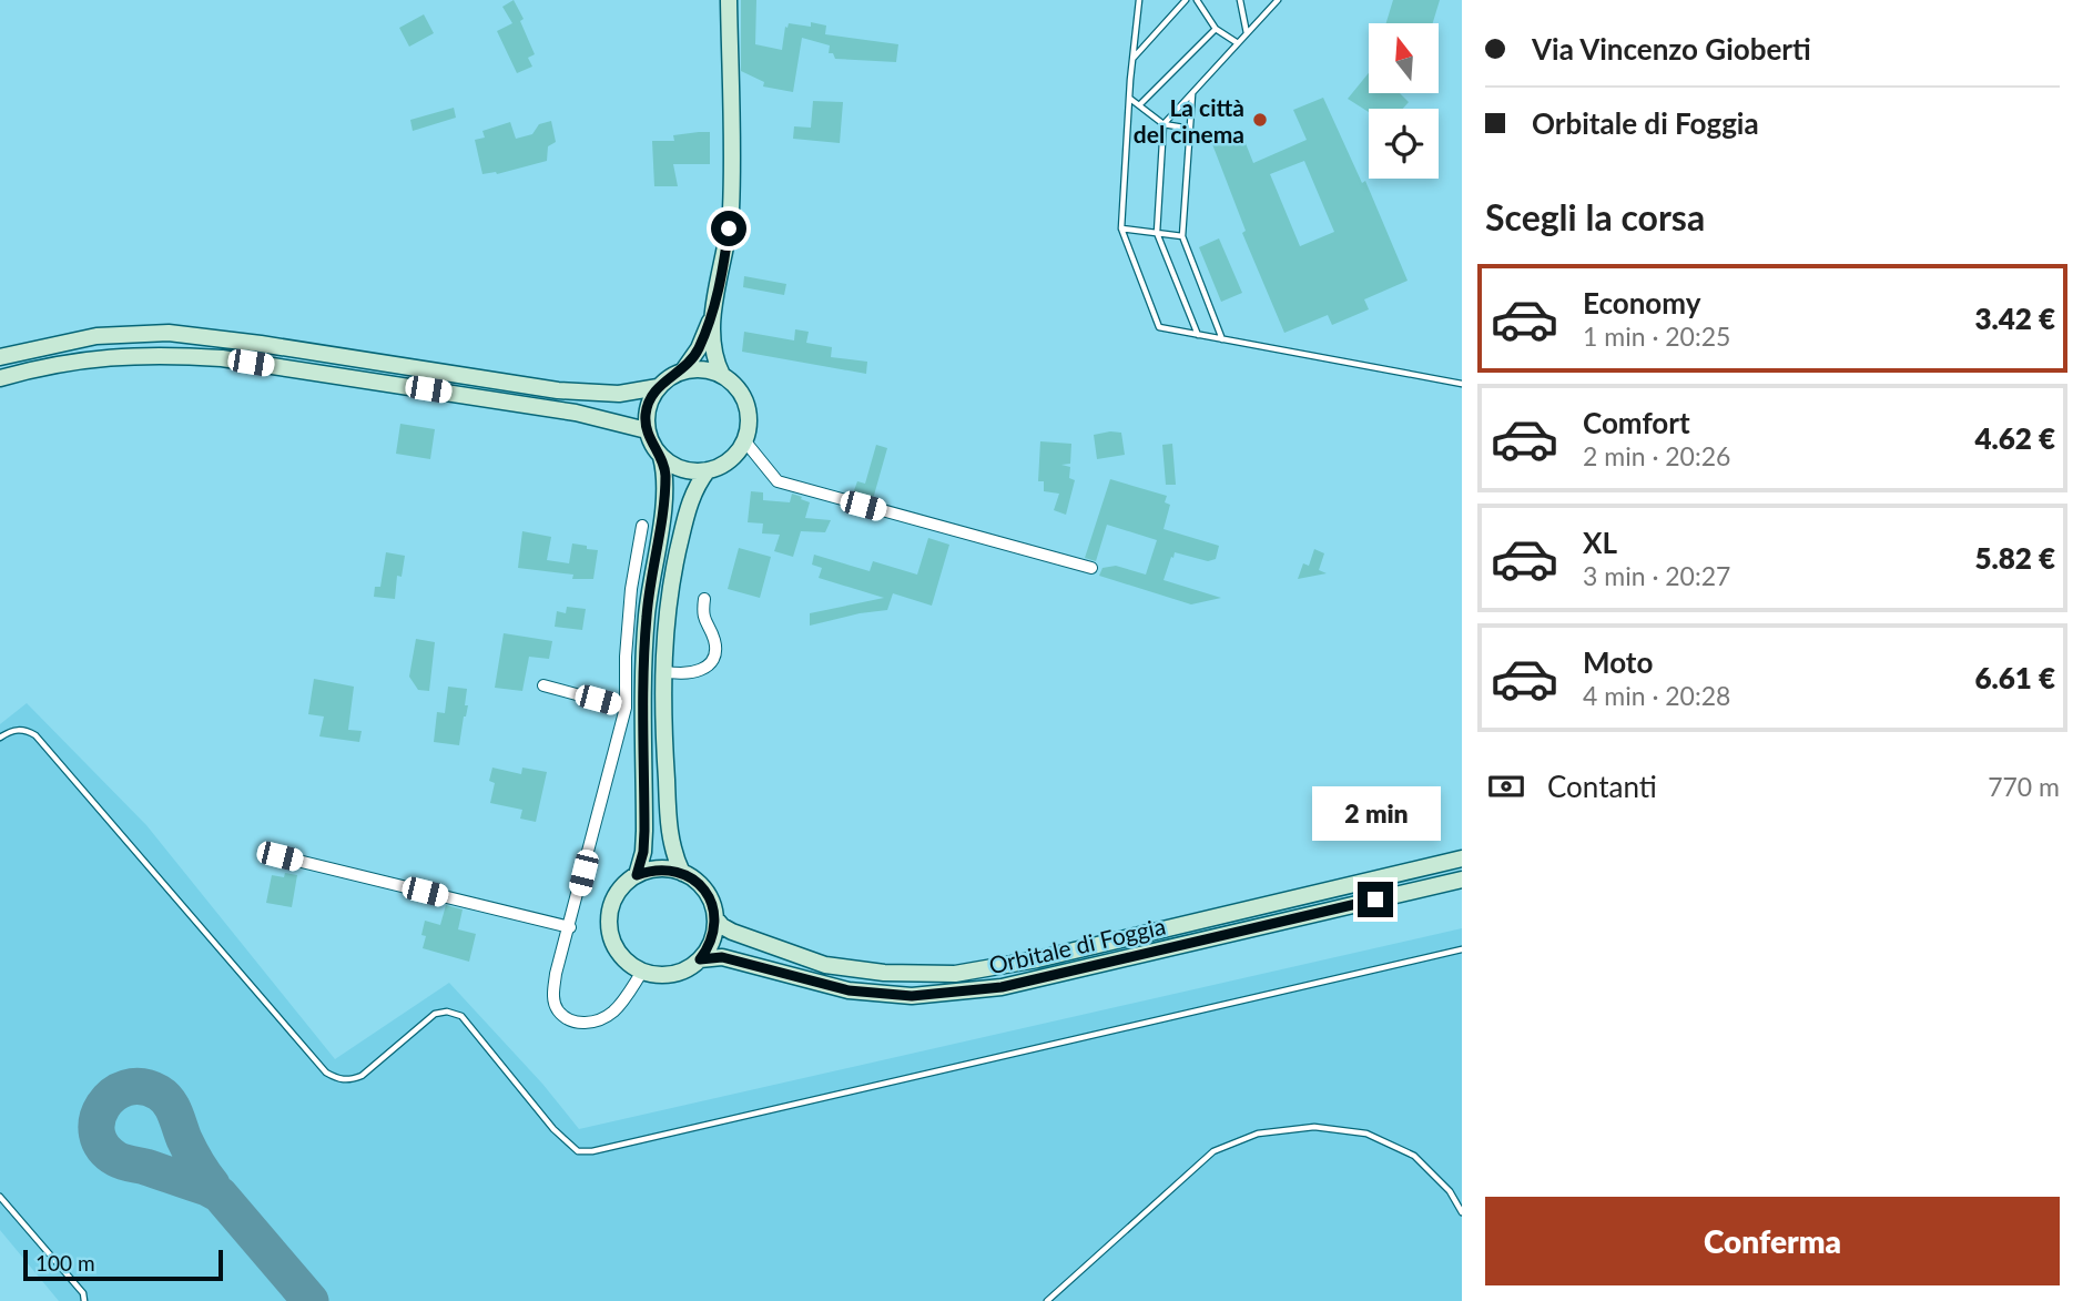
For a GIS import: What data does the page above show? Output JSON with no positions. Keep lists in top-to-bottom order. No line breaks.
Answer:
{"streets":{"main road":["Orbitale di Foggia"]},"places":["La città del cinema"],"scale_bar":"100 m","north":"top","page":{"banner":["Via Vincenzo Gioberti","Orbitale di Foggia"],"heading":"Scegli la corsa","list":[{"name":"Economy","note":"1 min · 20:25","value":"3.42 €"},{"name":"Comfort","note":"2 min · 20:26","value":"4.62 €"},{"name":"XL","note":"3 min · 20:27","value":"5.82 €"},{"name":"Moto","note":"4 min · 20:28","value":"6.61 €"}],"pay":["Contanti","770 m"],"bubble":"2 min","buttons":"Conferma","scale":"100 m"}}
